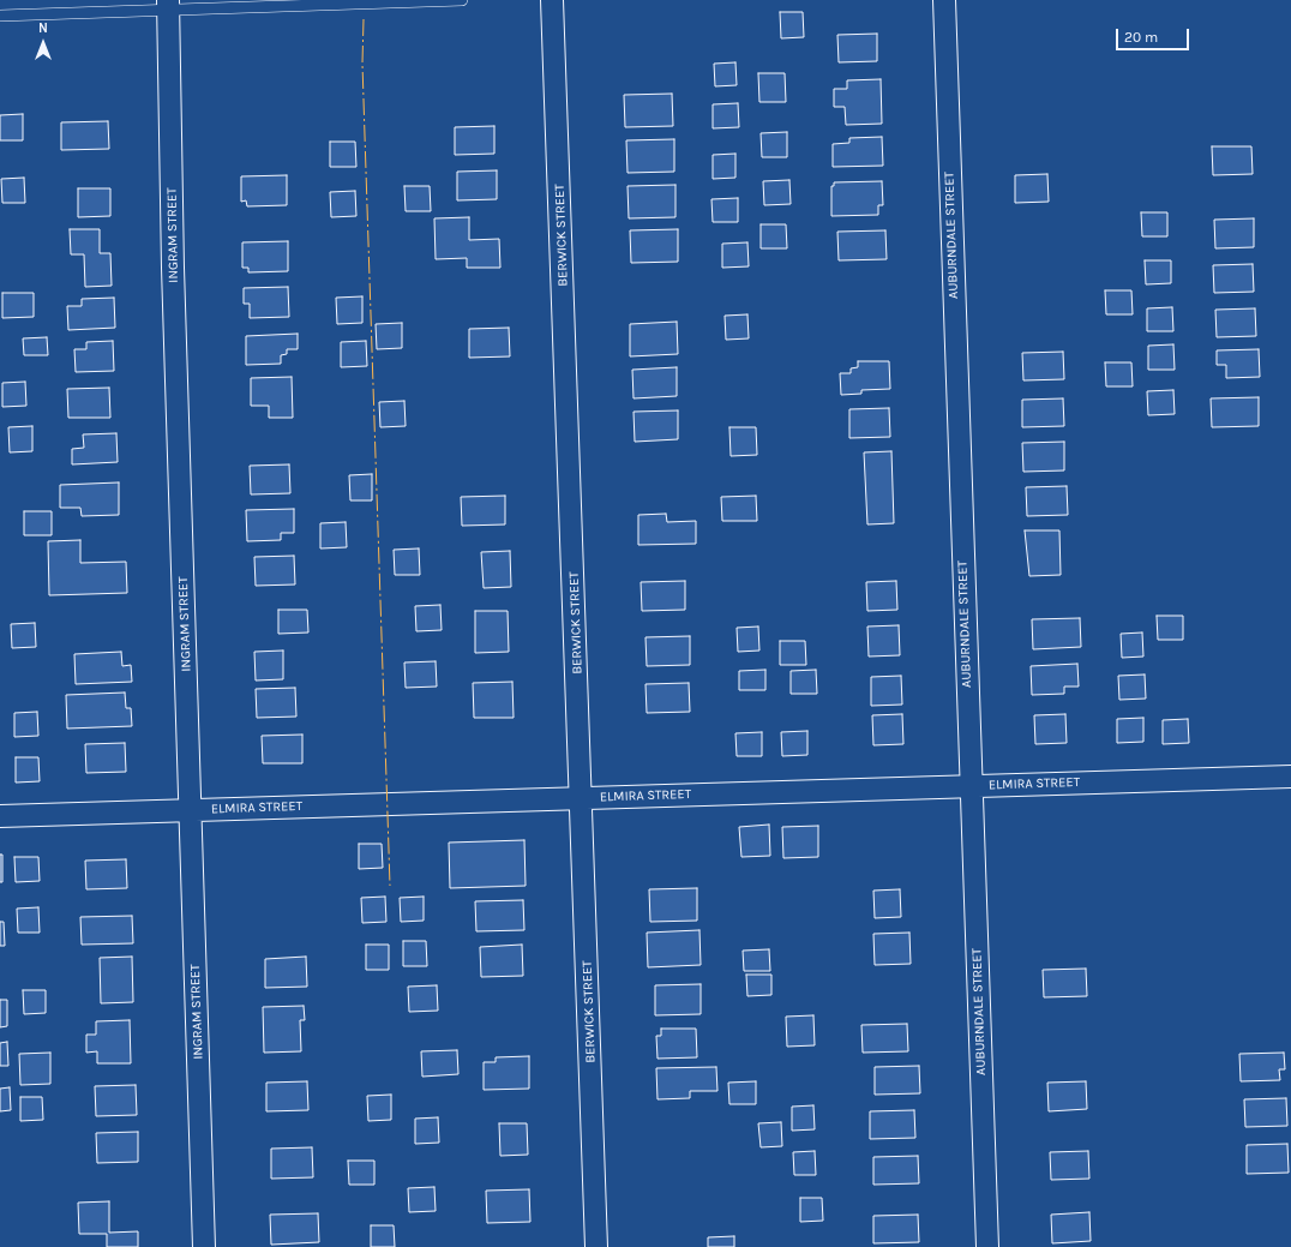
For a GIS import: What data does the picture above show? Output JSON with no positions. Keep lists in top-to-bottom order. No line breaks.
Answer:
{"streets":{"street":["INGRAM STREET","BERWICK STREET","AUBURNDALE STREET","ELMIRA STREET"]},"crossings":[["INGRAM STREET","ELMIRA STREET"],["BERWICK STREET","ELMIRA STREET"],["AUBURNDALE STREET","ELMIRA STREET"]],"scale_bar":"20 m","north":"top"}
